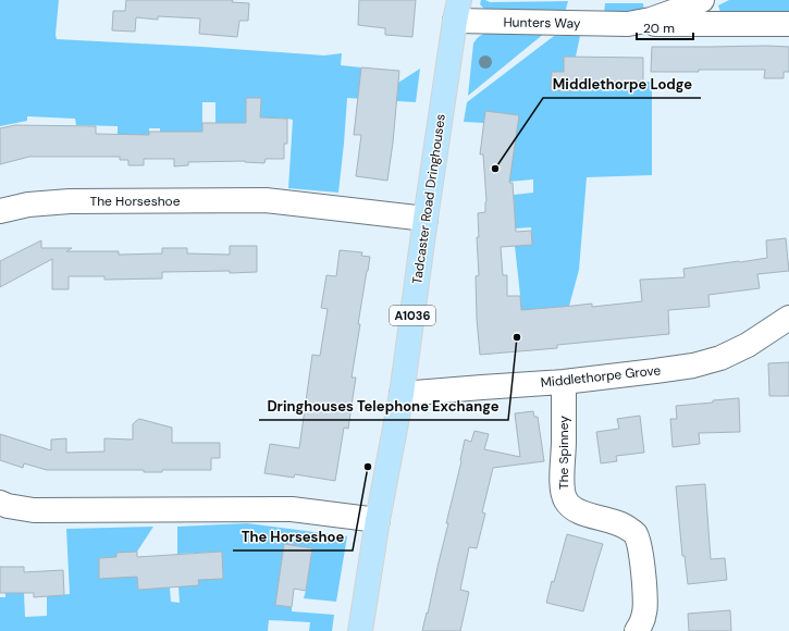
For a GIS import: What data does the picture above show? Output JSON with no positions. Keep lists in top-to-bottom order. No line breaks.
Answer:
{"streets":{"main road":["Tadcaster Road Dringhouses","A1036"],"street":["Hunters Way","The Horseshoe","Middlethorpe Grove","The Spinney"]},"crossings":[["Hunters Way","Tadcaster Road Dringhouses"],["Tadcaster Road Dringhouses","The Horseshoe"],["Tadcaster Road Dringhouses","Middlethorpe Grove"],["Middlethorpe Grove","The Spinney"]],"places":["Middlethorpe Lodge","Dringhouses Telephone Exchange","The Horseshoe"],"scale_bar":"20 m"}
